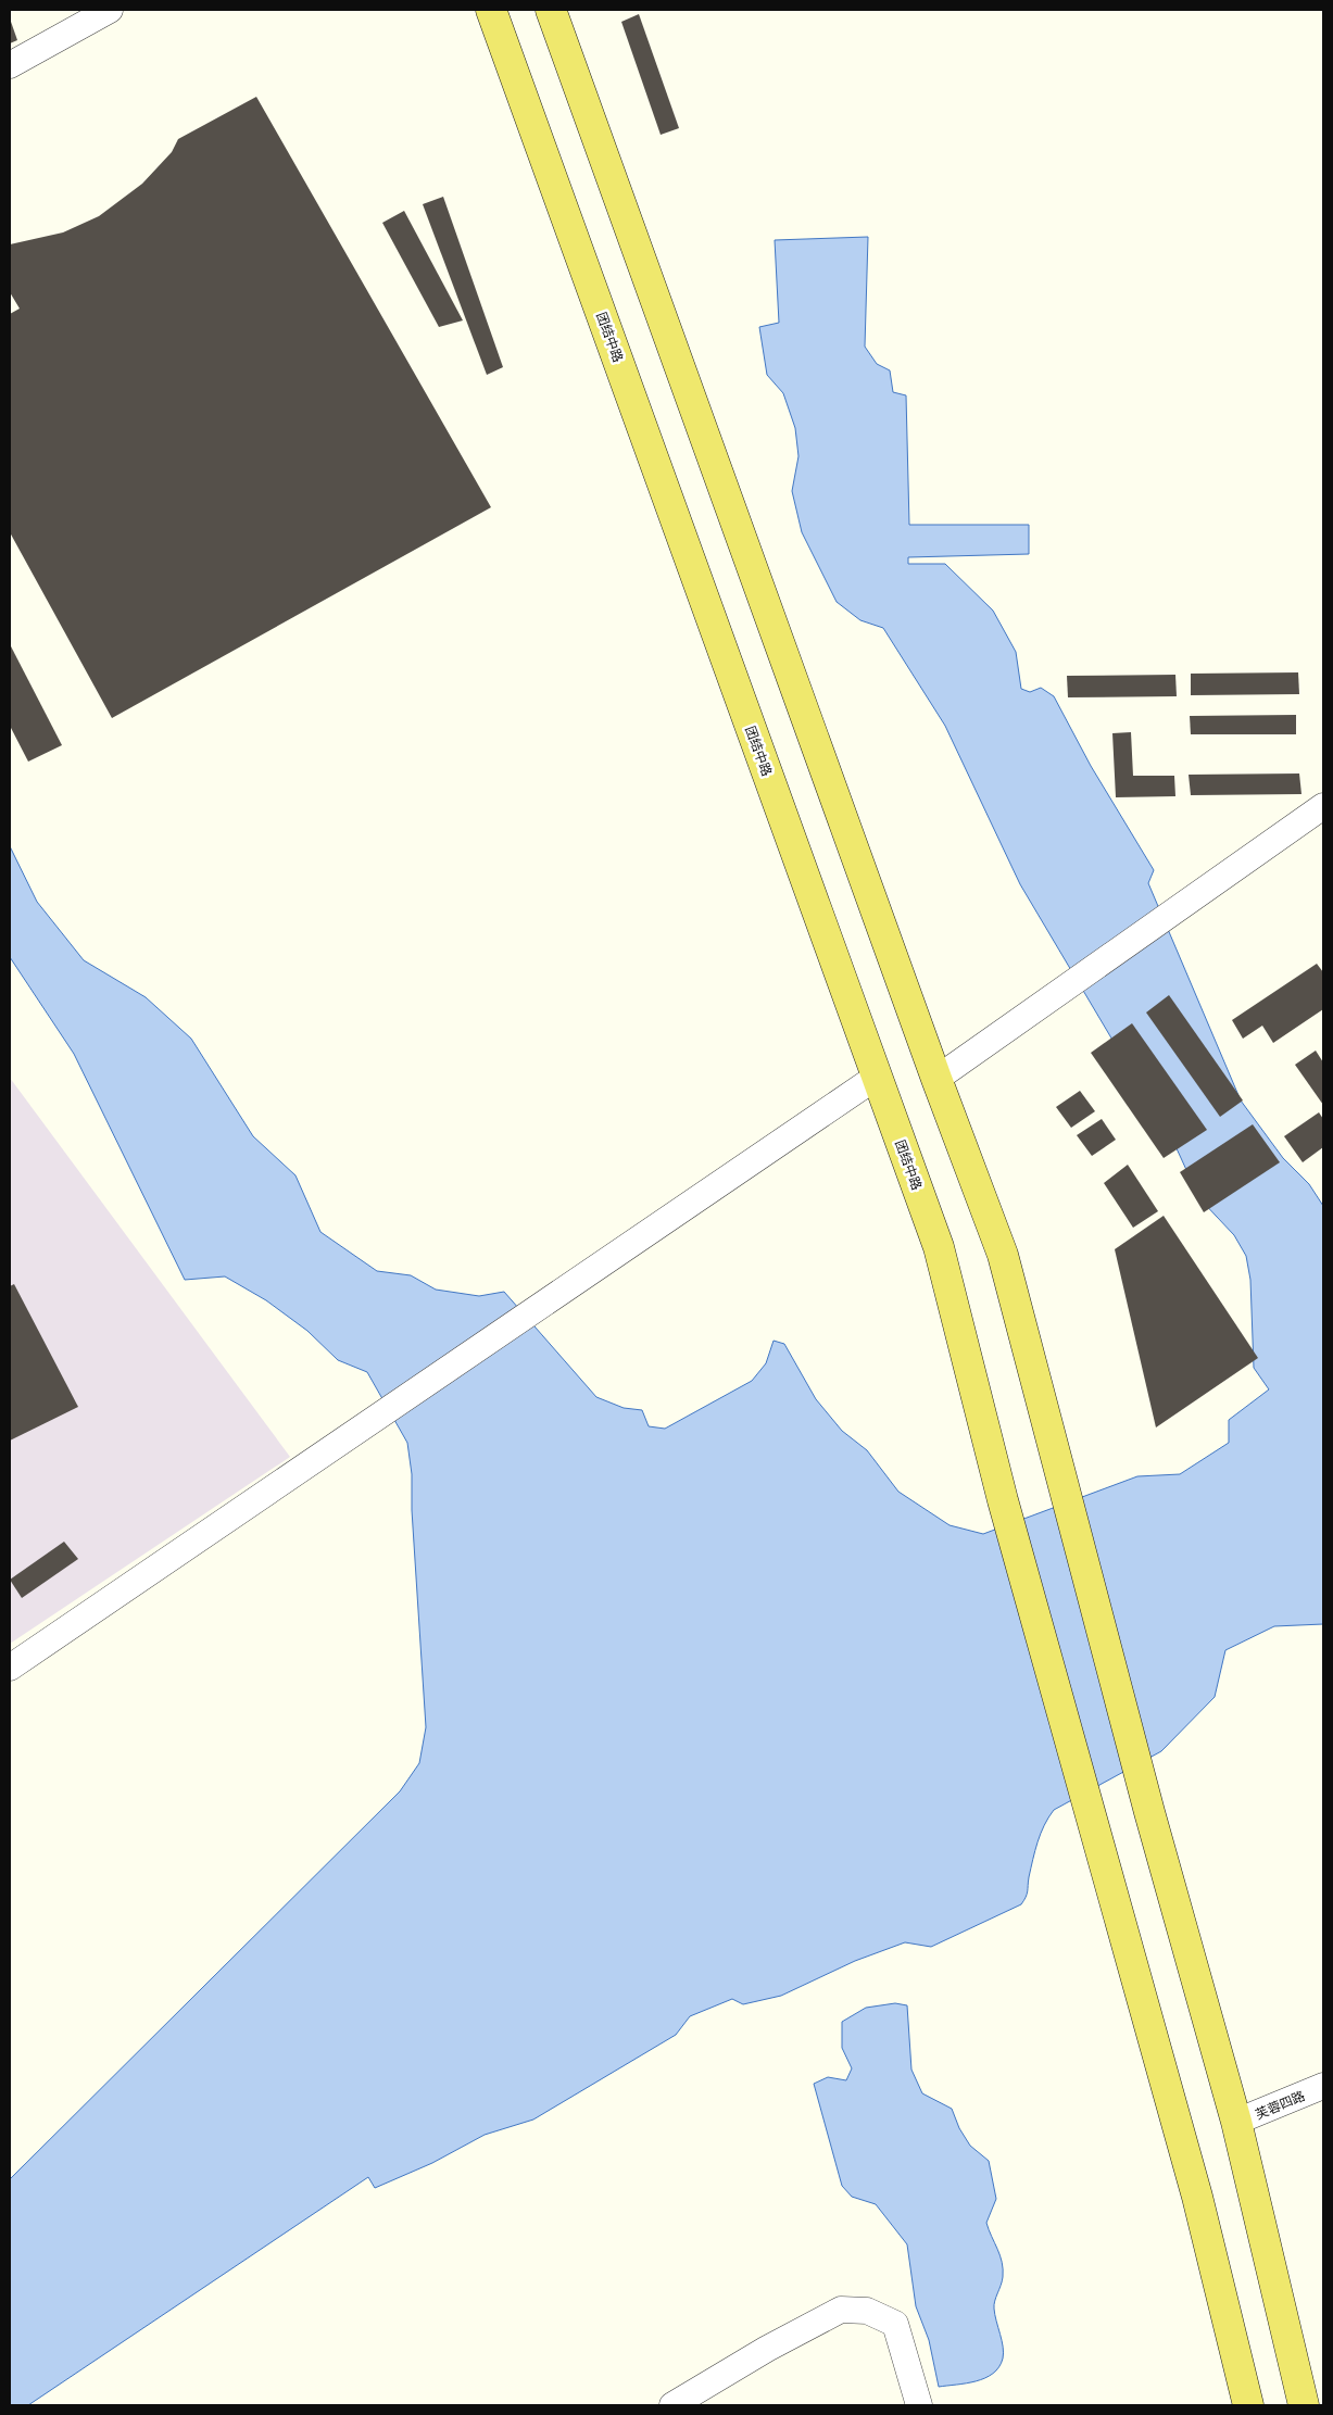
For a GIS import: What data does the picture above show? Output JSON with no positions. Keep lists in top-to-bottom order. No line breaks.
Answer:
{"streets":{"main road":["团结中路"],"street":["芙蓉四路"]}}
